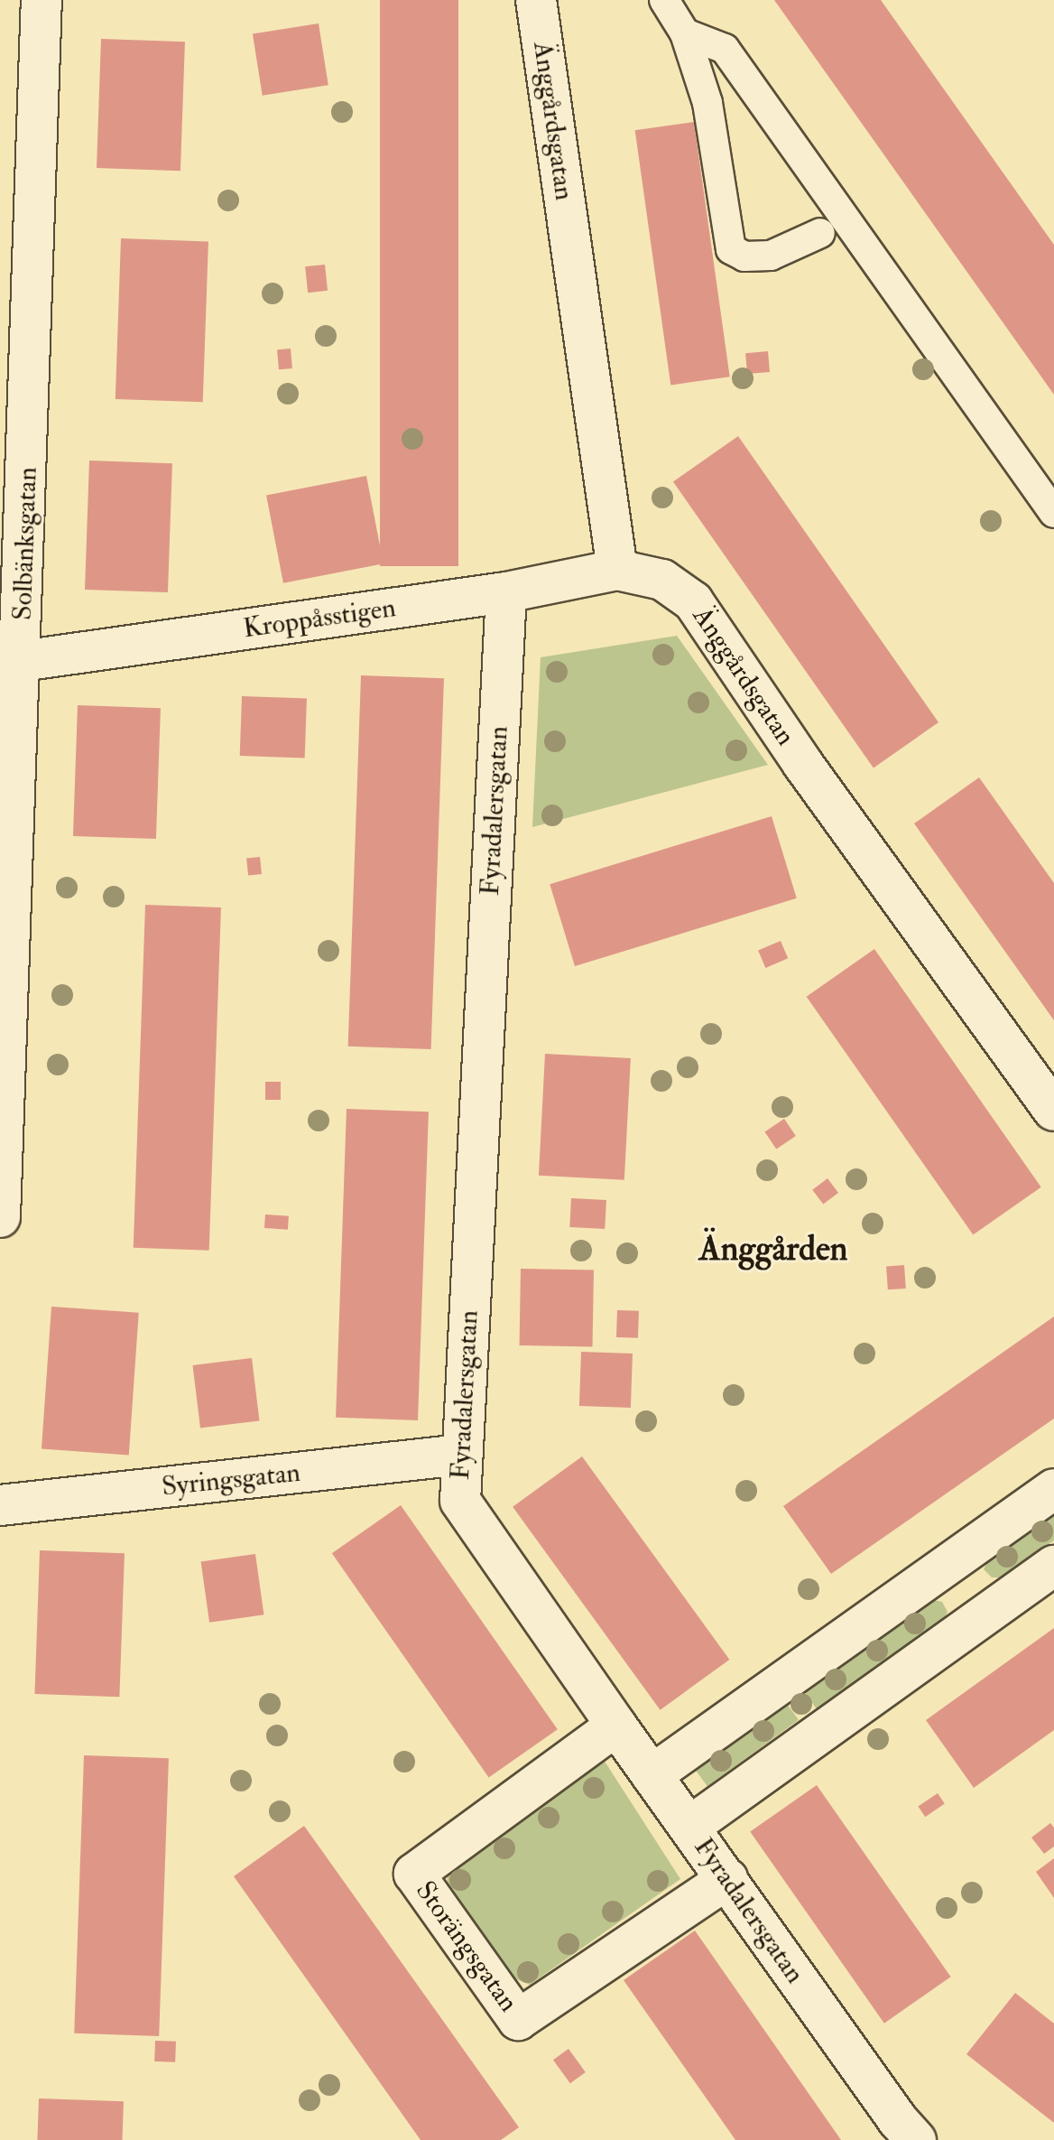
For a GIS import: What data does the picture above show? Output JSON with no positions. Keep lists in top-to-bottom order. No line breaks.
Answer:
{"streets":{"street":["Änggårdsgatan","Solbänksgatan","Kroppåsstigen","Fyradalersgatan","Syringsgatan","Storängsgatan"]},"crossings":[["Änggårdsgatan","Kroppåsstigen"],["Solbänksgatan","Kroppåsstigen"],["Kroppåsstigen","Fyradalersgatan"],["Fyradalersgatan","Syringsgatan"],["Fyradalersgatan","Storängsgatan"]],"districts":["Änggården"]}
